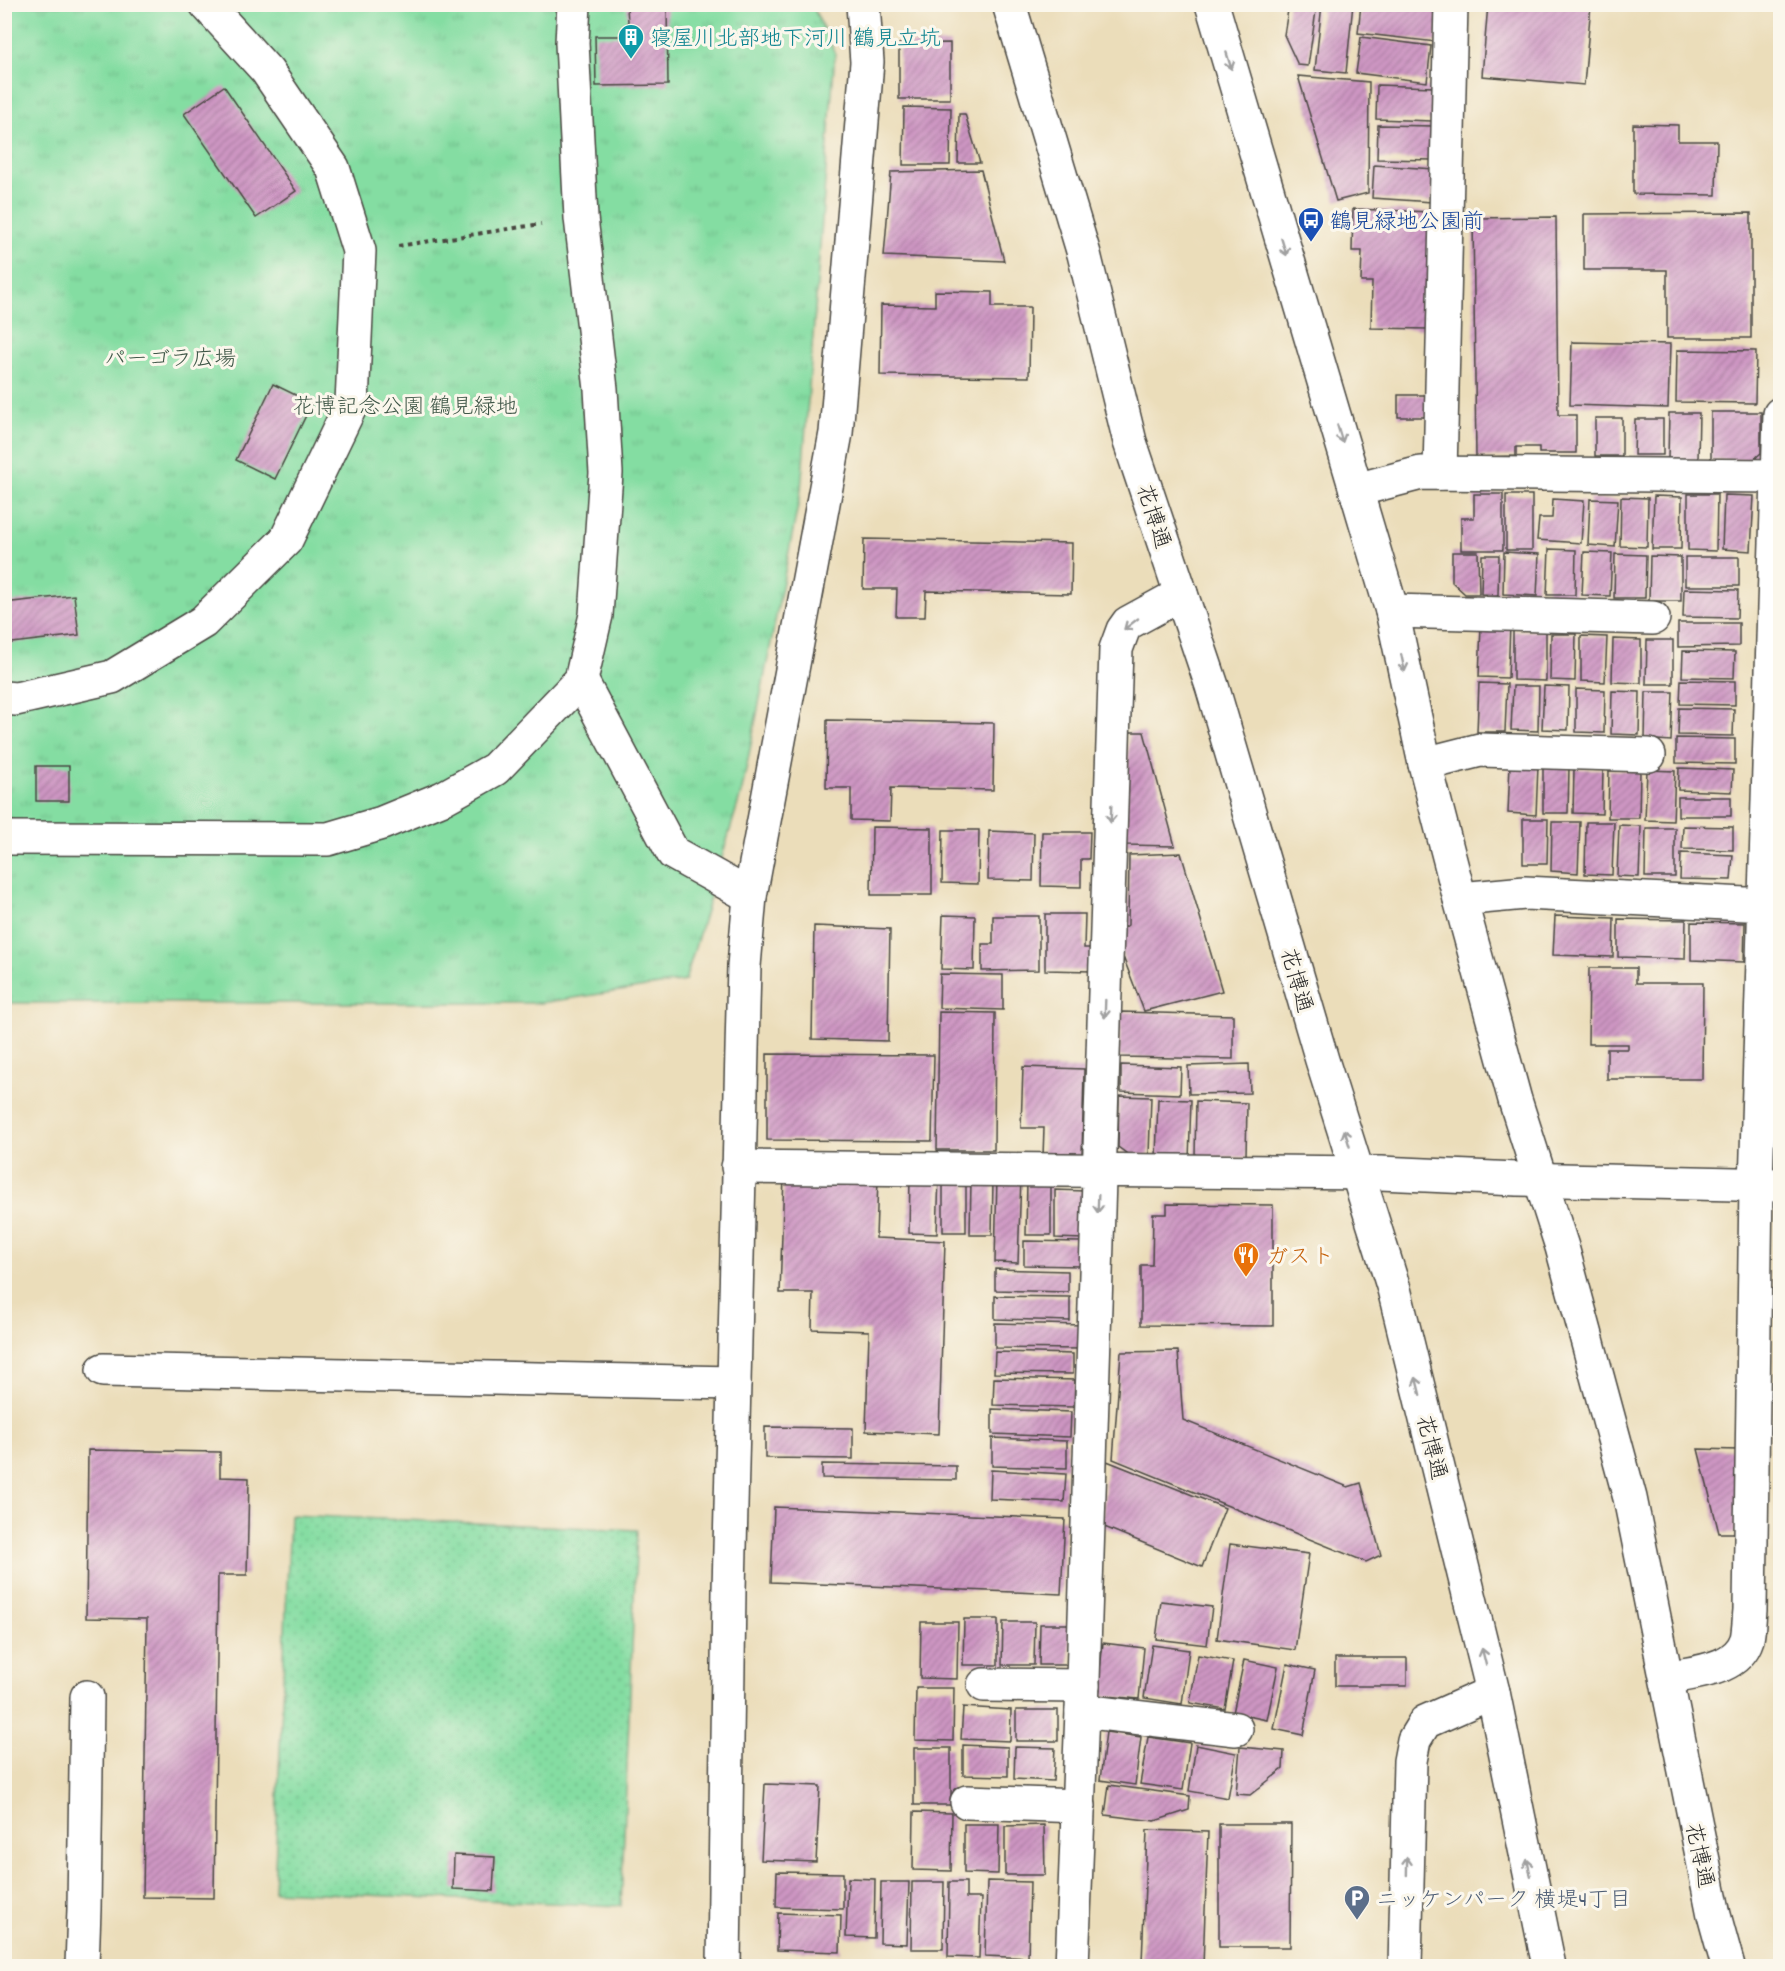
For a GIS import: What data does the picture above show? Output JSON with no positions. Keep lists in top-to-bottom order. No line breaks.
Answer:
{"streets":{"street":["花博通"]},"parks":["パーゴラ広場","花博記念公園 鶴見緑地"],"places":{"building":["寝屋川北部地下河川 鶴見立坑"],"bus stop":["鶴見緑地公園前"],"restaurant":["ガスト"],"parking":["ニッケンパーク 横堤4丁目"]}}
